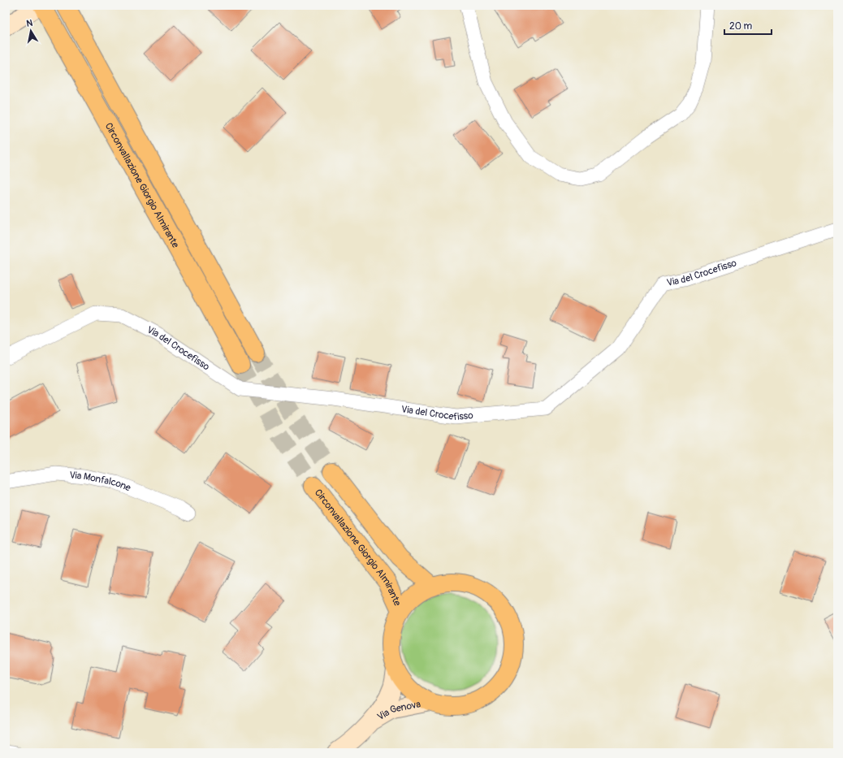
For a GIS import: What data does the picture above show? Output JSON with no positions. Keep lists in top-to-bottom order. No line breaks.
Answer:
{"streets":{"highway":["Circonvallazione Giorgio Almirante","Via Genova"],"street":["Via del Crocefisso","Via Monfalcone"]},"crossings":[["Circonvallazione Giorgio Almirante","Via Genova"]],"scale_bar":"20 m","north":"top"}
